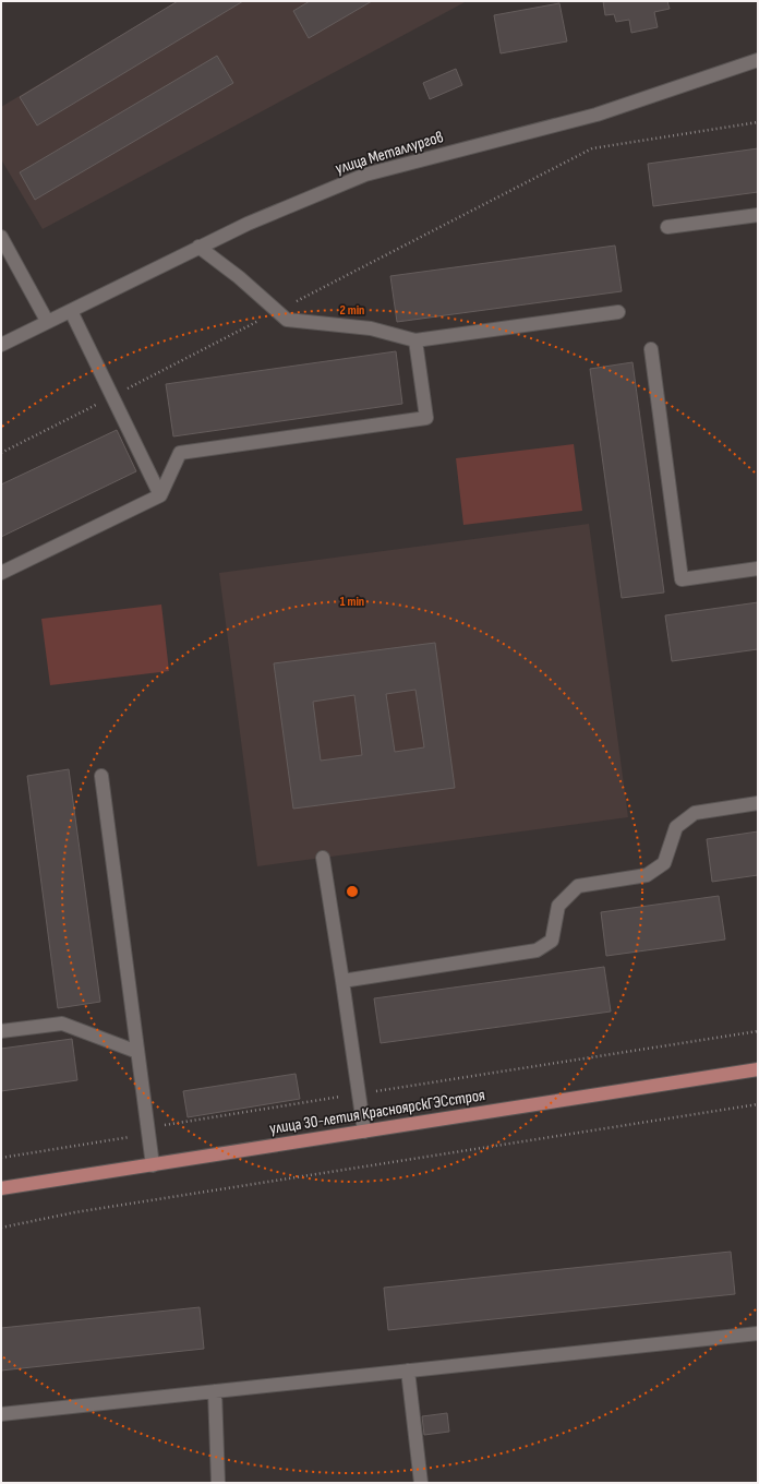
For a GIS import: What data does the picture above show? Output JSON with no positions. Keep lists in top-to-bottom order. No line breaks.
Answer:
{"streets":{"main road":["улица 30-летия КрасноярскГЭСстроя"],"street":["улица Металлургов"]},"rings":["2 min","1 min"]}
